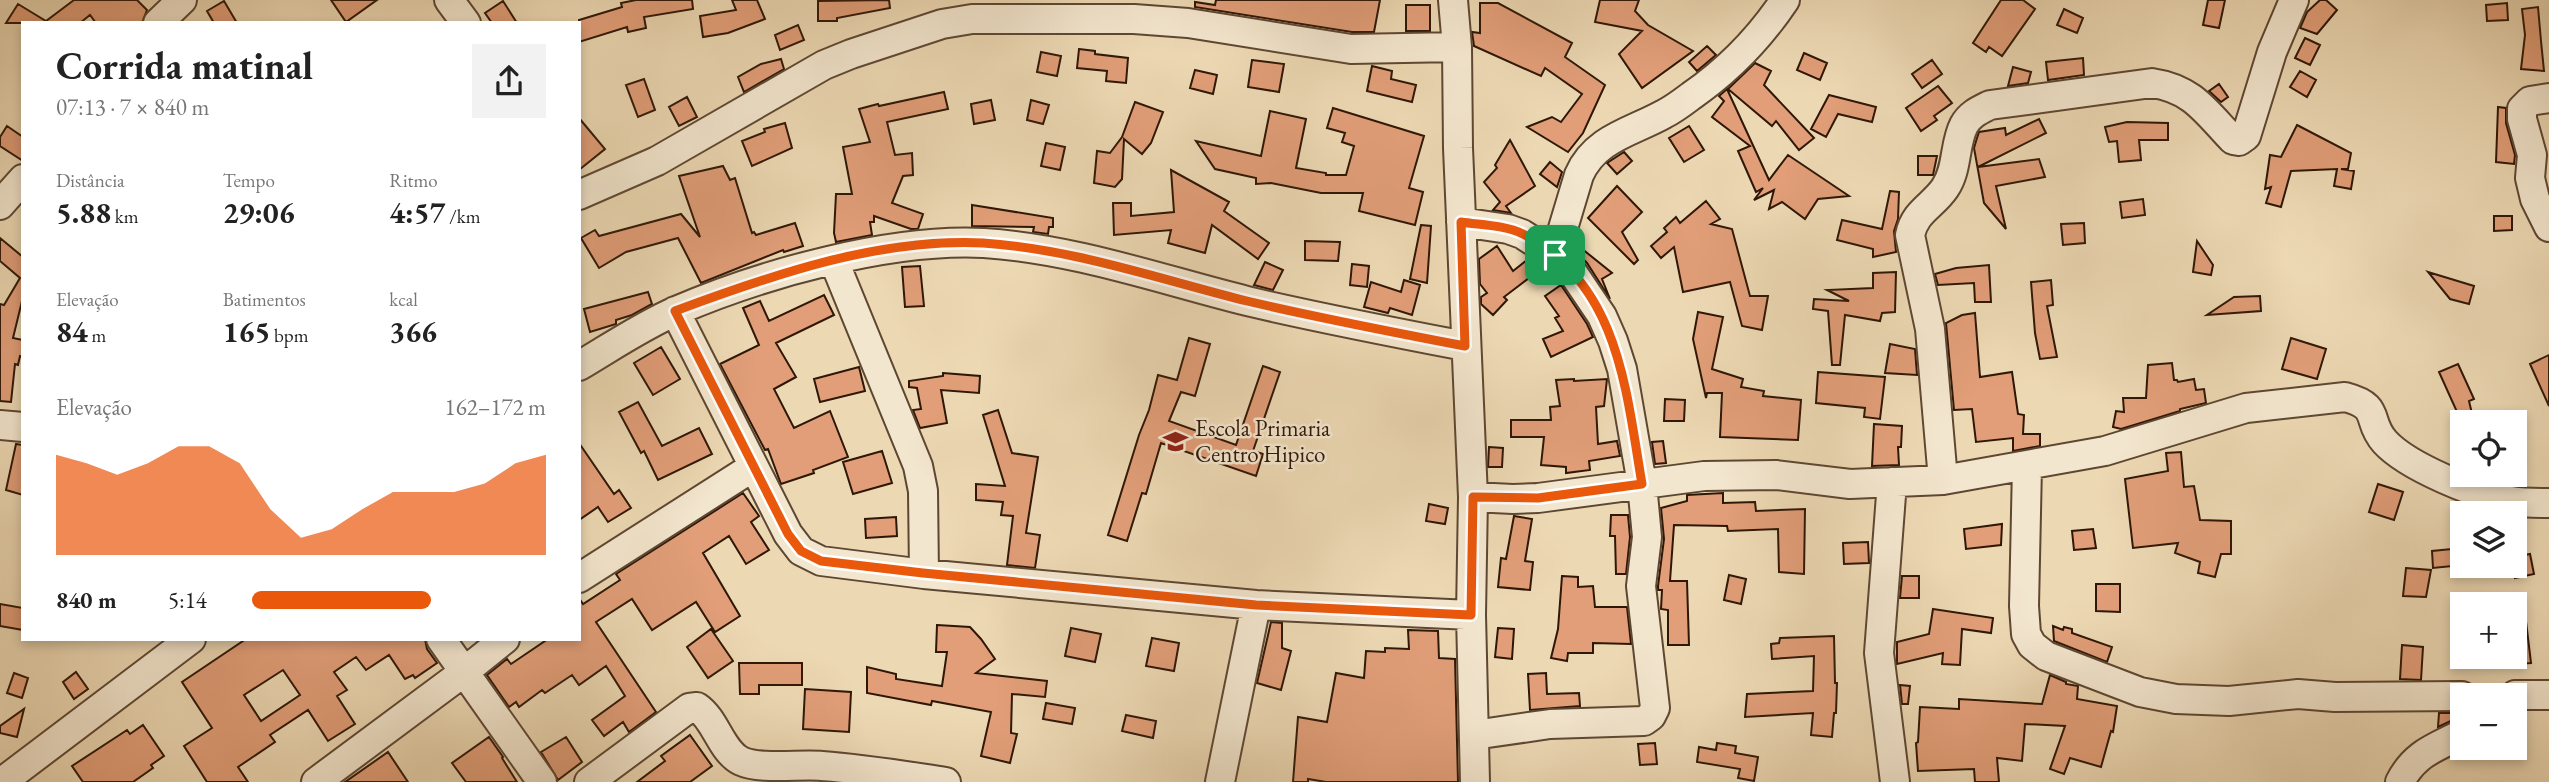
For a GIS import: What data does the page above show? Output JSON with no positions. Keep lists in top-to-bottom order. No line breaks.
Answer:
{"places":{"school or university":["Escola Primaria Centro Hipico"]},"page":{"heading":["Corrida matinal","07:13 · 7 × 840 m"],"stats":[["Distância","5.88 km"],["Tempo","29:06"],["Ritmo","4:57 /km"],["Elevação","84 m"],["Batimentos","165 bpm"],["kcal","366"]],"chart":["Elevação","162–172 m"],"map_buttons":["+","−"],"list":[{"name":"840 m","note":"5:14"}]}}
